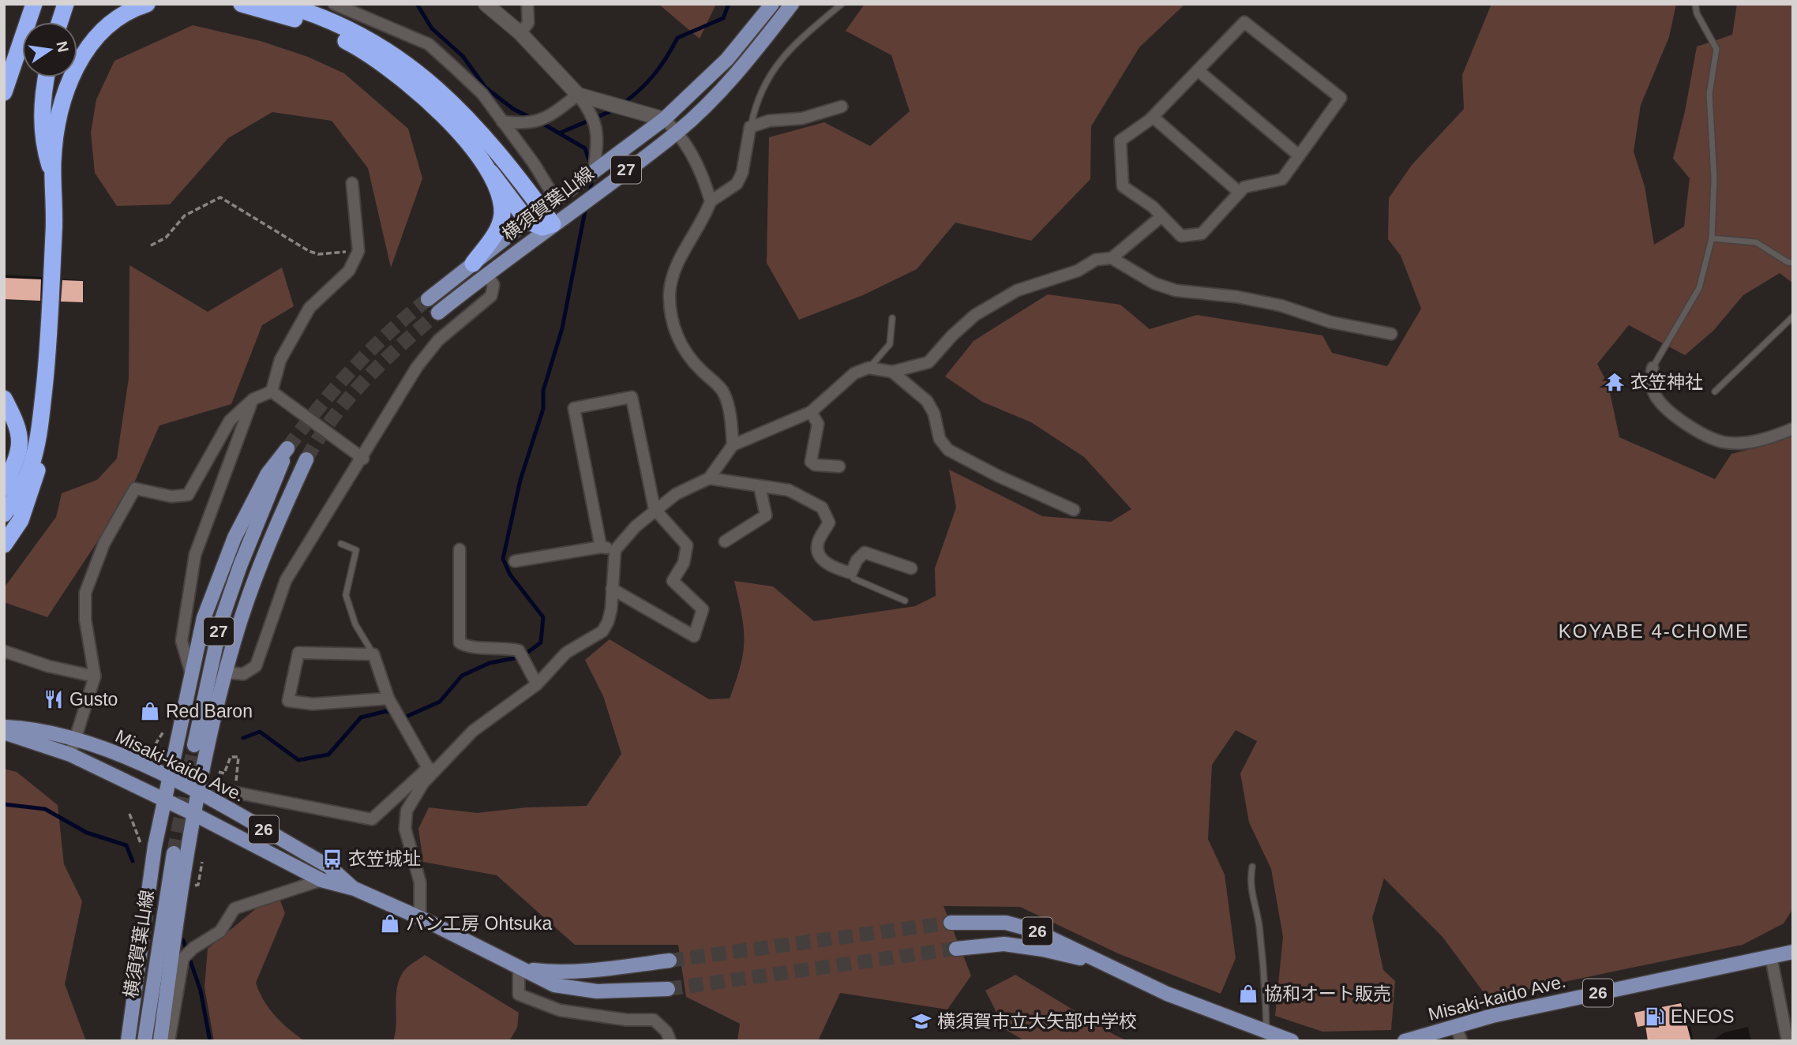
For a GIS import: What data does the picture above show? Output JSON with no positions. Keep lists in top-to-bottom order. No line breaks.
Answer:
{"streets":{"main road":["27","横須賀葉山線","Misaki-kaido Ave.","26"]},"districts":["KOYABE 4-CHOME"],"places":{"temple":["衣笠神社"],"restaurant":["Gusto"],"shop":["Red Baron","パン工房 Ohtsuka","協和オート販売"],"bus stop":["衣笠城址"],"fuel station":["ENEOS"],"school or university":["横須賀市立大矢部中学校"]},"north":"right"}
